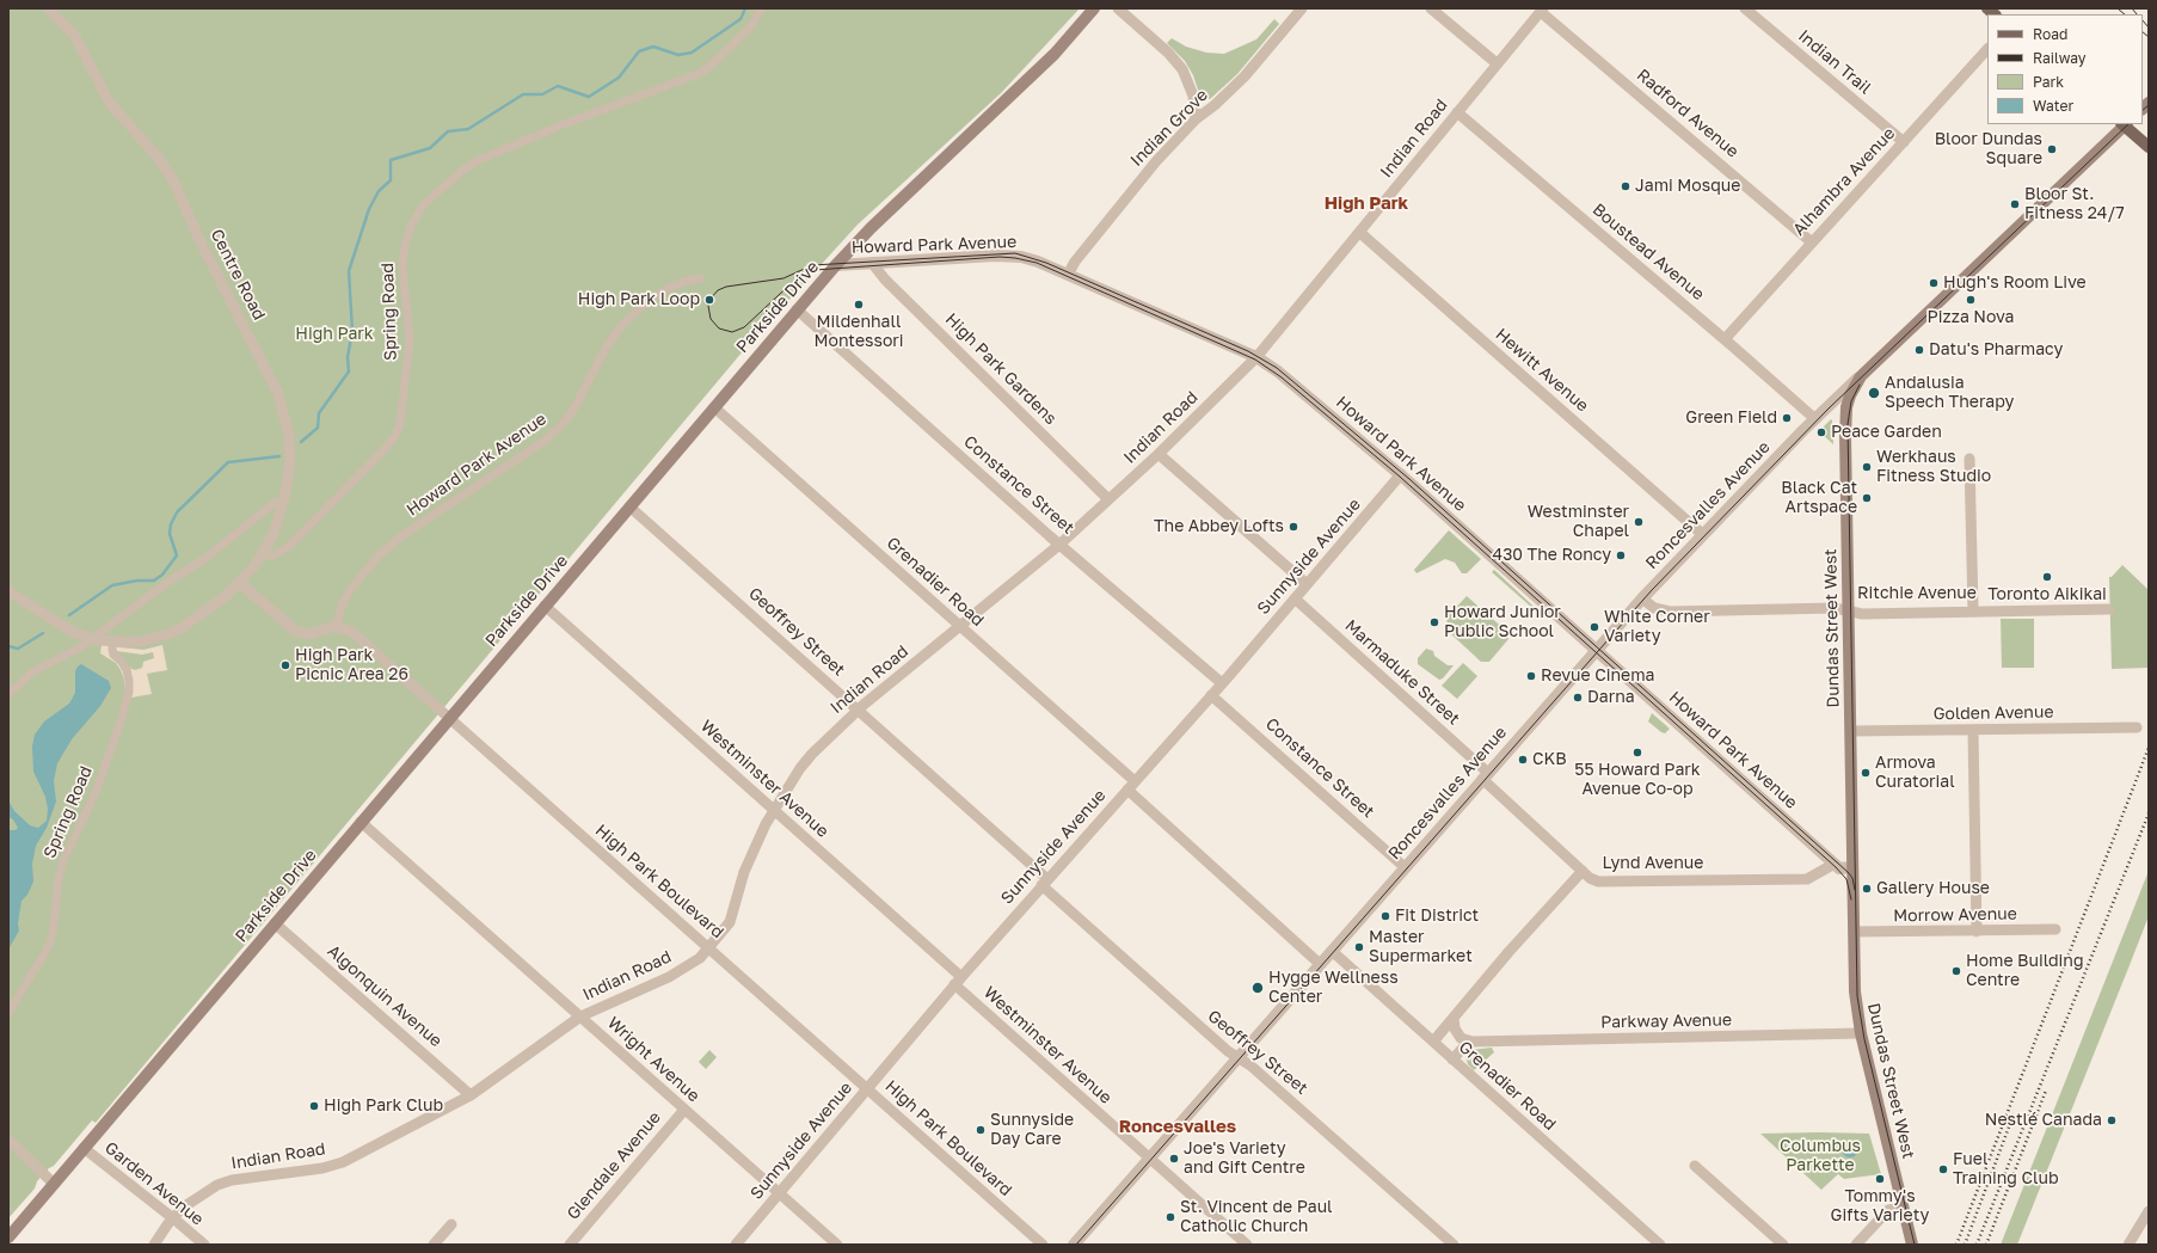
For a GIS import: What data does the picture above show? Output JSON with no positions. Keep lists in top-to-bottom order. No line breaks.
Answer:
{"streets":{"main road":["Parkside Drive","Dundas Street West"],"street":["Indian Trail","Radford Avenue","Indian Grove","Indian Road","Alhambra Avenue","Howard Park Avenue","Boustead Avenue","Centre Road","Spring Road","High Park Gardens","Hewitt Avenue","Constance Street","Roncesvalles Avenue","Sunnyside Avenue","Grenadier Road","Ritchie Avenue","Geoffrey Street","Marmaduke Street","Golden Avenue","Westminster Avenue","Lynd Avenue","High Park Boulevard","Morrow Avenue","Algonquin Avenue","Parkway Avenue","Wright Avenue","Glendale Avenue","Garden Avenue"]},"crossings":[["Indian Trail","Alhambra Avenue"],["Radford Avenue","Indian Road"],["Radford Avenue","Alhambra Avenue"],["Indian Grove","Howard Park Avenue"],["Indian Road","Howard Park Avenue"],["Indian Road","Boustead Avenue"],["Indian Road","High Park Gardens"],["Indian Road","Hewitt Avenue"],["Indian Road","Constance Street"],["Indian Road","Grenadier Road"],["Indian Road","Geoffrey Street"],["Indian Road","Westminster Avenue"],["Indian Road","High Park Boulevard"],["Indian Road","Algonquin Avenue"],["Indian Road","Wright Avenue"],["Indian Road","Garden Avenue"],["Alhambra Avenue","Boustead Avenue"],["Howard Park Avenue","Parkside Drive"],["Howard Park Avenue","High Park Gardens"],["Howard Park Avenue","Roncesvalles Avenue"],["Howard Park Avenue","Sunnyside Avenue"],["Howard Park Avenue","Lynd Avenue"],["Howard Park Avenue","High Park Boulevard"],["Boustead Avenue","Roncesvalles Avenue"],["Centre Road","Spring Road"],["Parkside Drive","Constance Street"],["Parkside Drive","Grenadier Road"],["Parkside Drive","Geoffrey Street"],["Parkside Drive","Westminster Avenue"],["Parkside Drive","High Park Boulevard"],["Parkside Drive","Algonquin Avenue"],["Parkside Drive","Wright Avenue"],["Parkside Drive","Garden Avenue"],["Hewitt Avenue","Roncesvalles Avenue"],["Constance Street","Roncesvalles Avenue"],["Constance Street","Sunnyside Avenue"],["Roncesvalles Avenue","Grenadier Road"],["Roncesvalles Avenue","Ritchie Avenue"],["Roncesvalles Avenue","Dundas Street West"],["Roncesvalles Avenue","Geoffrey Street"],["Roncesvalles Avenue","Marmaduke Street"],["Roncesvalles Avenue","Westminster Avenue"],["Sunnyside Avenue","Grenadier Road"],["Sunnyside Avenue","Geoffrey Street"],["Sunnyside Avenue","Marmaduke Street"],["Sunnyside Avenue","Westminster Avenue"],["Sunnyside Avenue","High Park Boulevard"],["Sunnyside Avenue","Wright Avenue"],["Grenadier Road","Lynd Avenue"],["Ritchie Avenue","Dundas Street West"],["Dundas Street West","Golden Avenue"],["Dundas Street West","Morrow Avenue"],["Dundas Street West","Parkway Avenue"],["Marmaduke Street","Lynd Avenue"],["Wright Avenue","Glendale Avenue"]],"districts":["High Park","Roncesvalles"],"parks":["High Park","Columbus Parkette"],"places":["Bloor Dundas Square","Jami Mosque","Bloor St. Fitness 24/7","Hugh's Room Live","High Park Loop","Pizza Nova","Mildenhall Montessori","Datu's Pharmacy","Andalusia Speech Therapy","Green Field","Peace Garden","Werkhaus Fitness Studio","Black Cat Artspace","Westminster Chapel","The Abbey Lofts","430 The Roncy","Toronto Aikikai","Howard Junior Public School","White Corner Variety","High Park Picnic Area 26","Revue Cinema","Darna","55 Howard Park Avenue Co-op","CKB","Armova Curatorial","Gallery House","Fit District","Master Supermarket","Home Building Centre","Hygge Wellness Center","High Park Club","Nestlé Canada","Sunnyside Day Care","Joe's Variety and Gift Centre","Fuel Training Club","Tommy's Gifts Variety","St. Vincent de Paul Catholic Church"],"legend":["Road","Railway","Park","Water"]}
